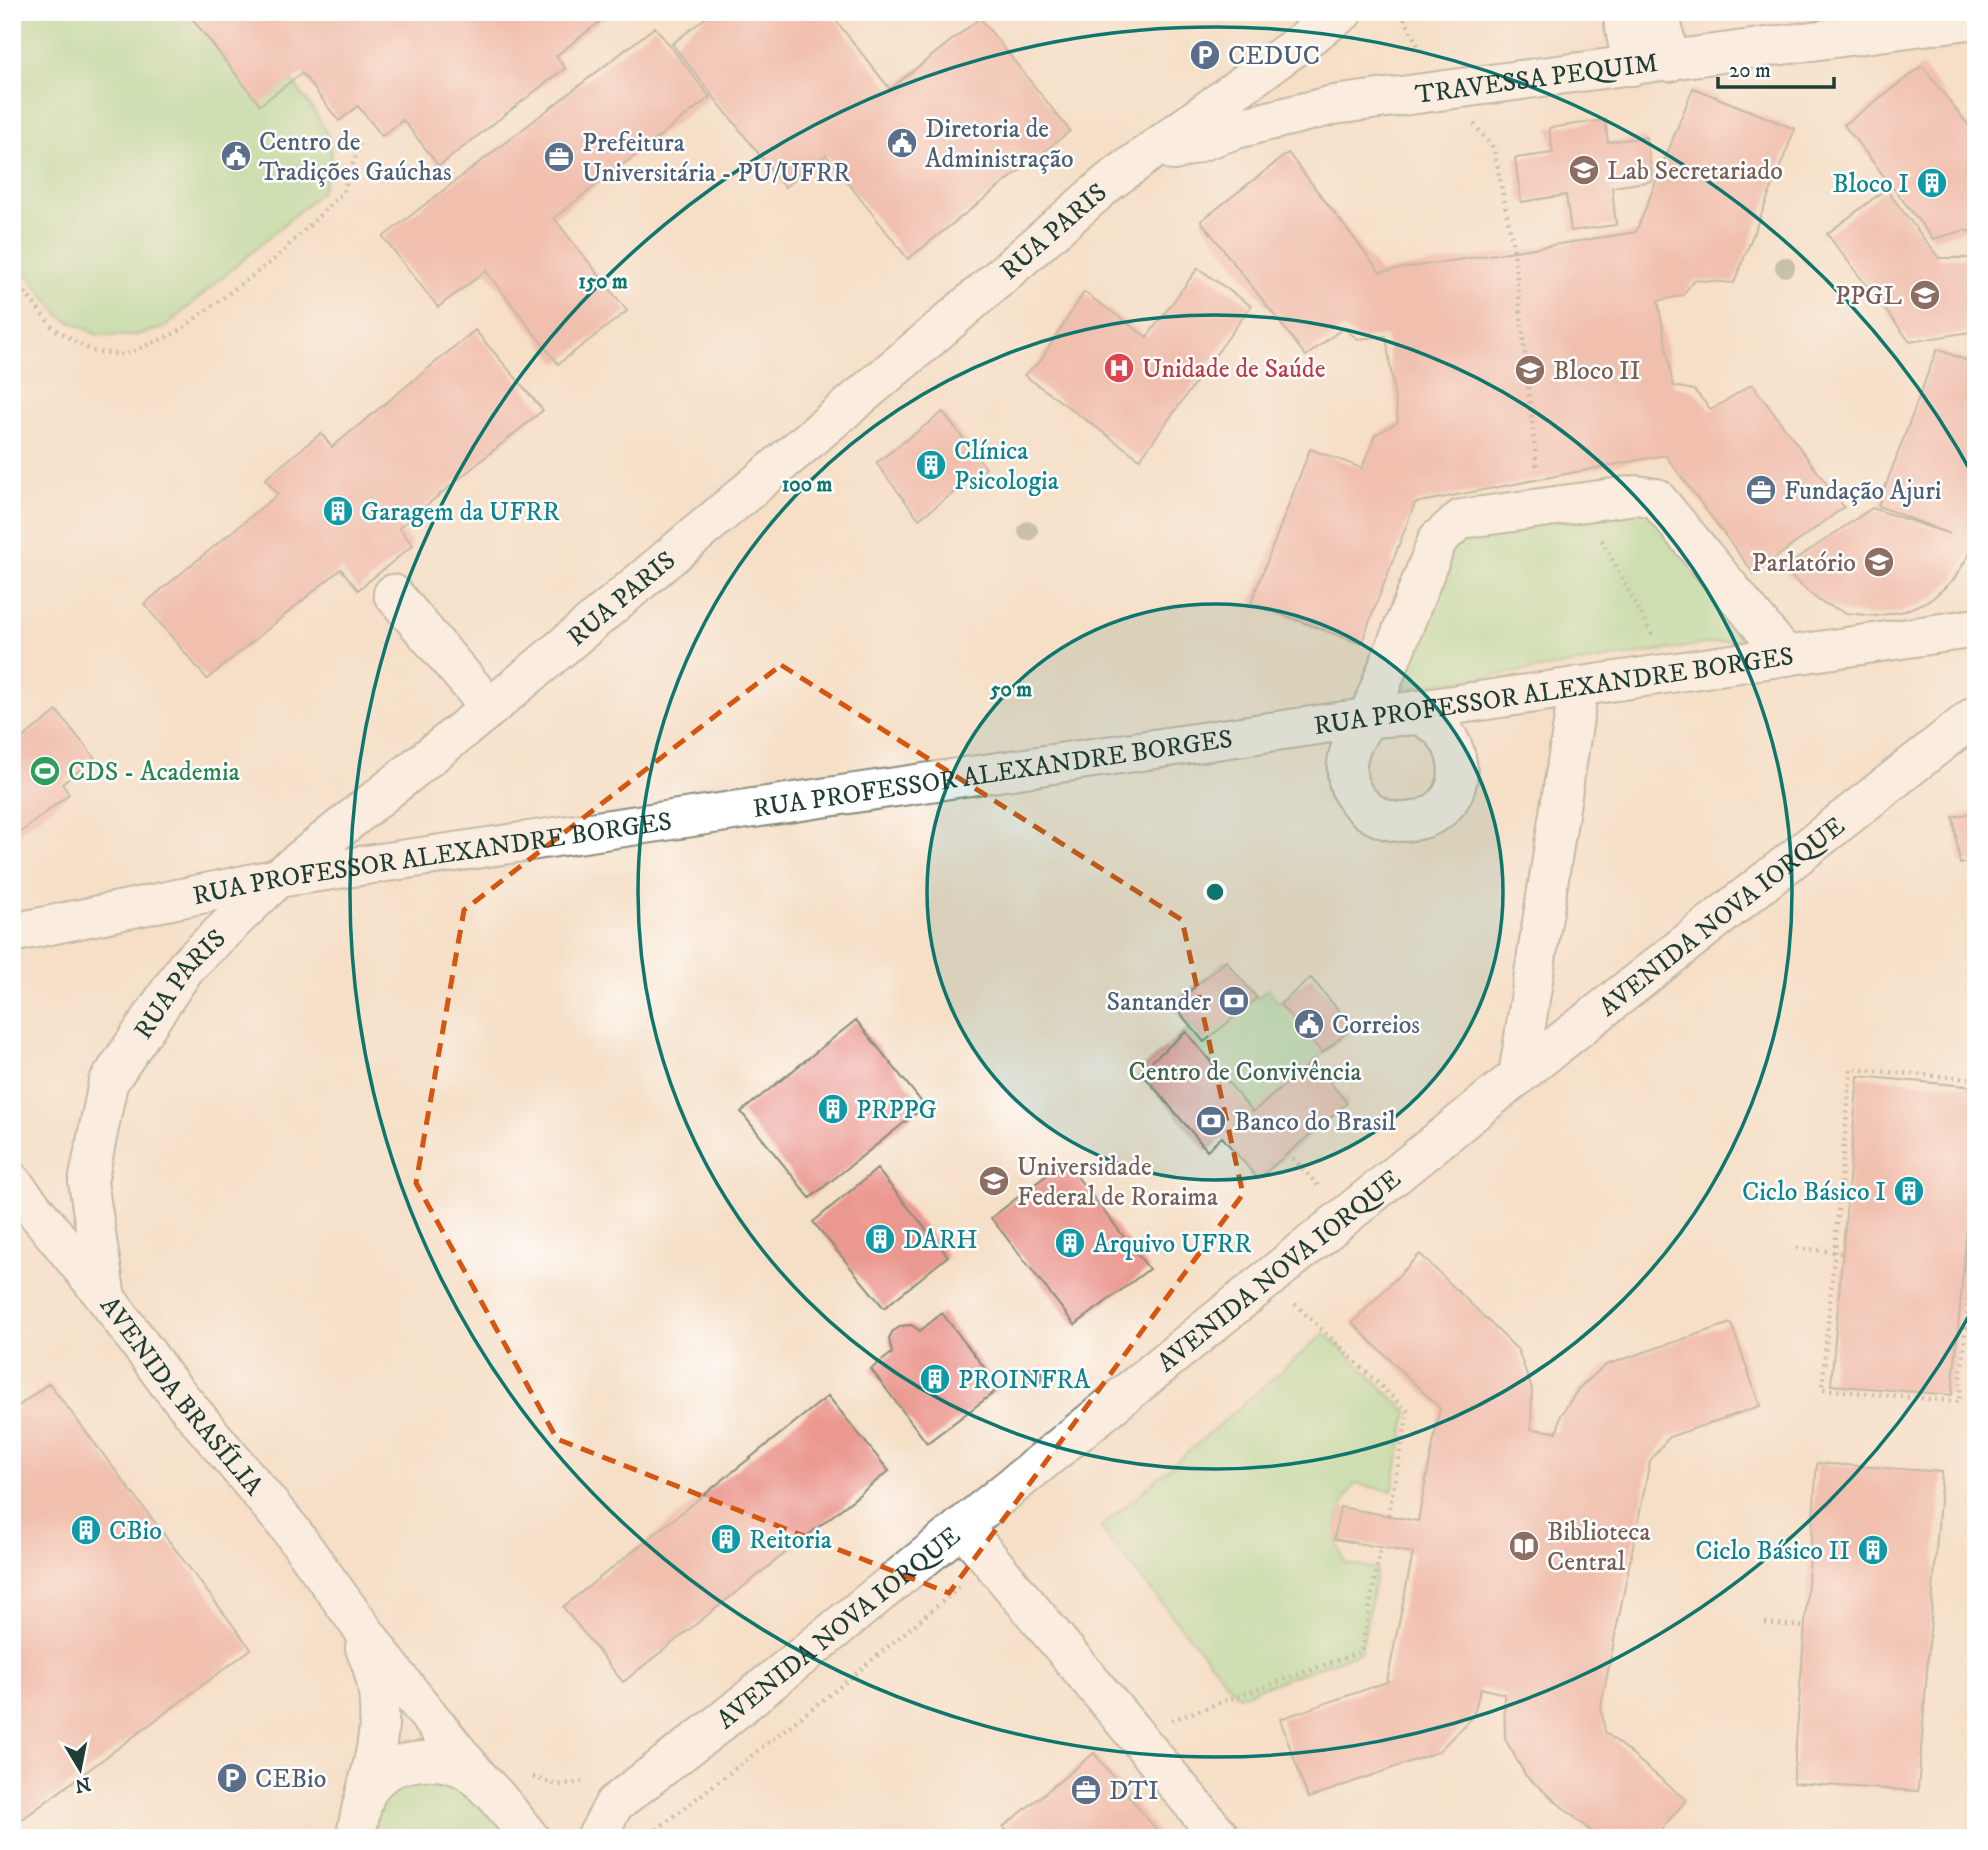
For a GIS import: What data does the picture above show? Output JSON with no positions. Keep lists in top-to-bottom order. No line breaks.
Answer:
{"streets":{"street":["TRAVESSA PEQUIM","RUA PARIS","RUA PROFESSOR ALEXANDRE BORGES","AVENIDA NOVA IORQUE","AVENIDA BRASÍLIA"]},"crossings":[["TRAVESSA PEQUIM","RUA PARIS"],["RUA PARIS","RUA PROFESSOR ALEXANDRE BORGES"],["RUA PARIS","AVENIDA BRASÍLIA"]],"parks":["Centro de Convivência"],"places":{"parking":["CEDUC","CEBio"],"public building":["Diretoria de Administração","Centro de Tradições Gaúchas","Correios"],"office":["Prefeitura Universitária - PU/UFRR","Fundação Ajuri","DTI"],"school or university":["Lab Secretariado","PPGL","Bloco II","Parlatório","Universidade Federal de Roraima"],"building":["Bloco I","Clínica Psicologia","Garagem da UFRR","PRPPG","Ciclo Básico I","DARH","Arquivo UFRR","PROINFRA","CBio","Reitoria","Ciclo Básico II"],"hospital":["Unidade de Saúde"],"sports":["CDS - Academia"],"bank":["Santander","Banco do Brasil"],"library":["Biblioteca Central"]},"scale_bar":"20 m","north":"bottom","rings":["150 m","100 m","50 m"]}
